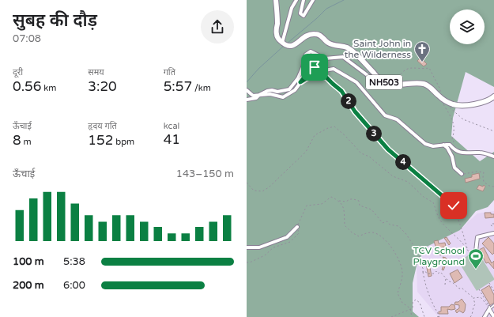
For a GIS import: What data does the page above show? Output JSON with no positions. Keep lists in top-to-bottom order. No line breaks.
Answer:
{"streets":{"main road":["NH503"]},"places":{"church":["Saint John in the Wilderness"],"sports":["TCV School Playground"]},"page":{"heading":["सुबह की दौड़","07:08"],"stats":[["दूरी","0.56 km"],["समय","3:20"],["गति","5:57 /km"],["ऊँचाई","8 m"],["हृदय गति","152 bpm"],["kcal","41"]],"pins":["2","3","4"],"chart":["ऊँचाई","143–150 m"],"list":[{"name":"100 m","note":"5:38"},{"name":"200 m","note":"6:00"}]}}
